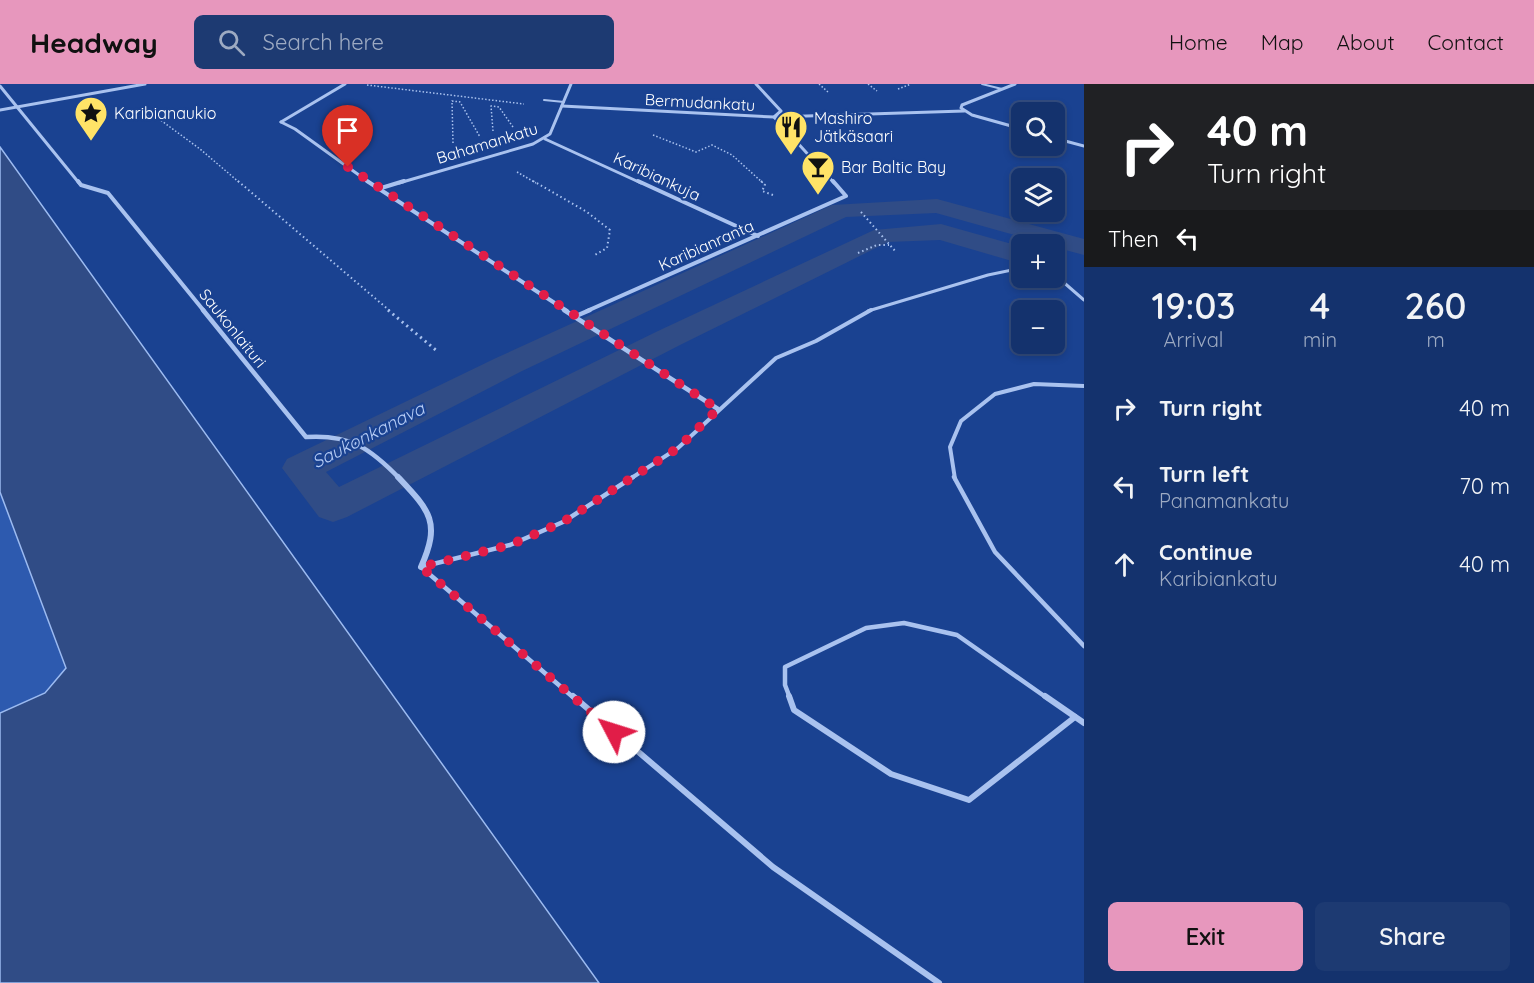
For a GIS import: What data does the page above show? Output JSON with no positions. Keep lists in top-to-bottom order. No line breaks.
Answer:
{"streets":{"street":["Bermudankatu","Bahamankatu","Karibiankuja","Karibianranta","Saukonlaituri"]},"crossings":[["Bermudankatu","Bahamankatu"],["Bermudankatu","Karibianranta"],["Bahamankatu","Karibiankuja"],["Karibiankuja","Karibianranta"]],"water":["Saukonkanava"],"places":{"place":["Karibianaukio"],"restaurant":["Mashiro Jätkäsaari"],"bar":["Bar Baltic Bay"]},"page":{"header":"Headway","search":"Search here","nav":["Home","Map","About","Contact"],"turn":["40 m","Turn right"],"map_buttons":["+","−"],"then":"Then","eta":["19:03","Arrival","4","min","260","m"],"list":[{"name":"Turn right","value":"40 m"},{"name":"Turn left","note":"Panamankatu","value":"70 m"},{"name":"Continue","note":"Karibiankatu","value":"40 m"}],"buttons":["Exit","Share"]}}
